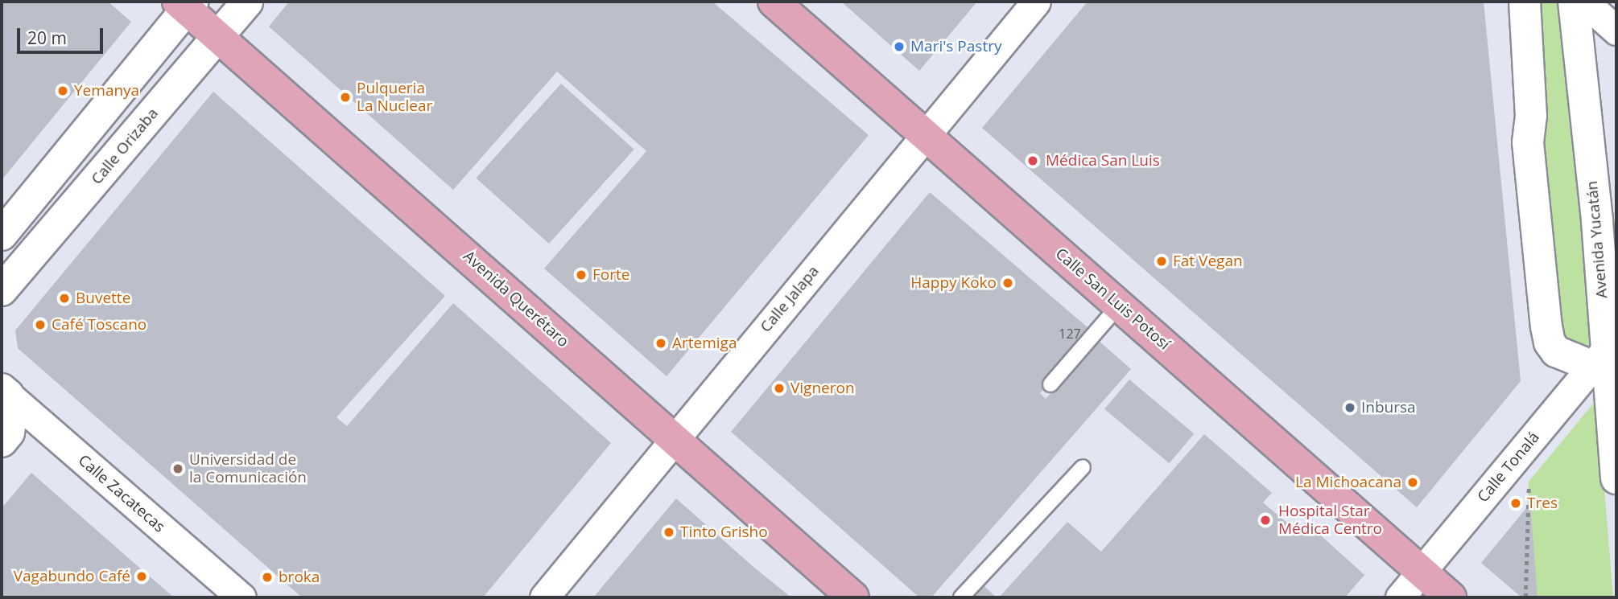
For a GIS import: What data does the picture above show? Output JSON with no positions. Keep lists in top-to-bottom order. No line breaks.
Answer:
{"streets":{"main road":["Avenida Querétaro","Calle San Luis Potosí"],"street":["Calle Orizaba","Avenida Yucatán","Calle Jalapa","Calle Tonalá","Calle Zacatecas"]},"crossings":[["Calle Orizaba","Avenida Querétaro"],["Avenida Yucatán","Calle Tonalá"],["Avenida Querétaro","Calle Jalapa"],["Calle Jalapa","Calle San Luis Potosí"],["Calle San Luis Potosí","Calle Tonalá"]],"places":["Mari's Pastry","Yemanya","Pulqueria La Nuclear","Médica San Luis","Fat Vegan","Forte","Happy Koko","Buvette","Café Toscano","Artemiga","Vigneron","Inbursa","Universidad de la Comunicación","La Michoacana","Tres","Hospital Star Médica Centro","Tinto Grisho","Vagabundo Café","broka"],"house_numbers":["127"],"scale_bar":"20 m"}
